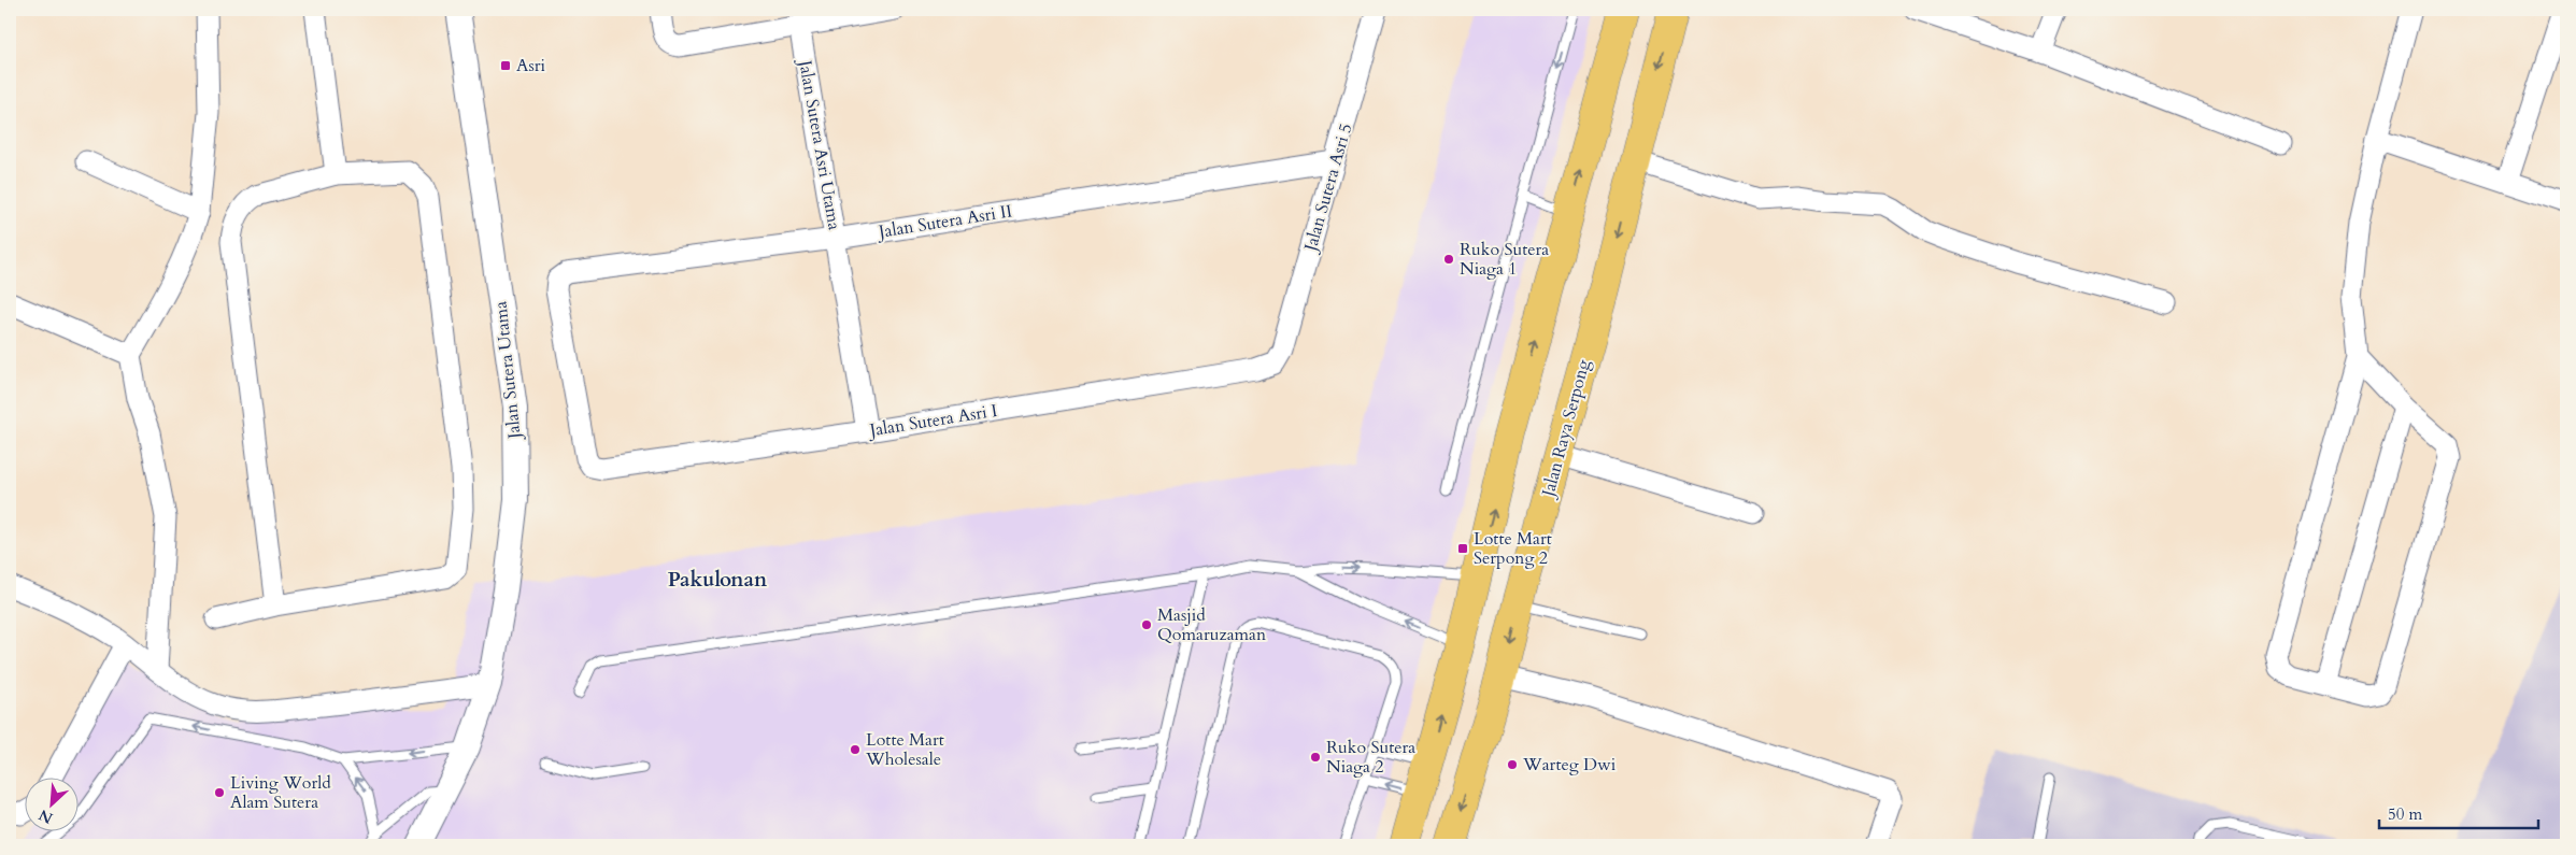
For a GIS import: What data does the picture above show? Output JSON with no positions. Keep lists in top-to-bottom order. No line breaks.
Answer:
{"streets":{"main road":["Jalan Raya Serpong"],"street":["Jalan Sutera Asri Utama","Jalan Sutera Asri 5","Jalan Sutera Asri II","Jalan Sutera Utama","Jalan Sutera Asri I"]},"crossings":[["Jalan Sutera Asri Utama","Jalan Sutera Asri II"],["Jalan Sutera Asri Utama","Jalan Sutera Asri I"],["Jalan Sutera Asri 5","Jalan Sutera Asri II"],["Jalan Sutera Asri 5","Jalan Sutera Asri I"],["Jalan Sutera Asri II","Jalan Sutera Asri I"]],"districts":["Pakulonan"],"places":{"transit":["Asri","Lotte Mart Serpong 2"],"other":["Ruko Sutera Niaga 1","Masjid Qomaruzaman","Lotte Mart Wholesale","Ruko Sutera Niaga 2","Warteg Dwi","Living World Alam Sutera"]},"scale_bar":"50 m","north":"bottom left"}
